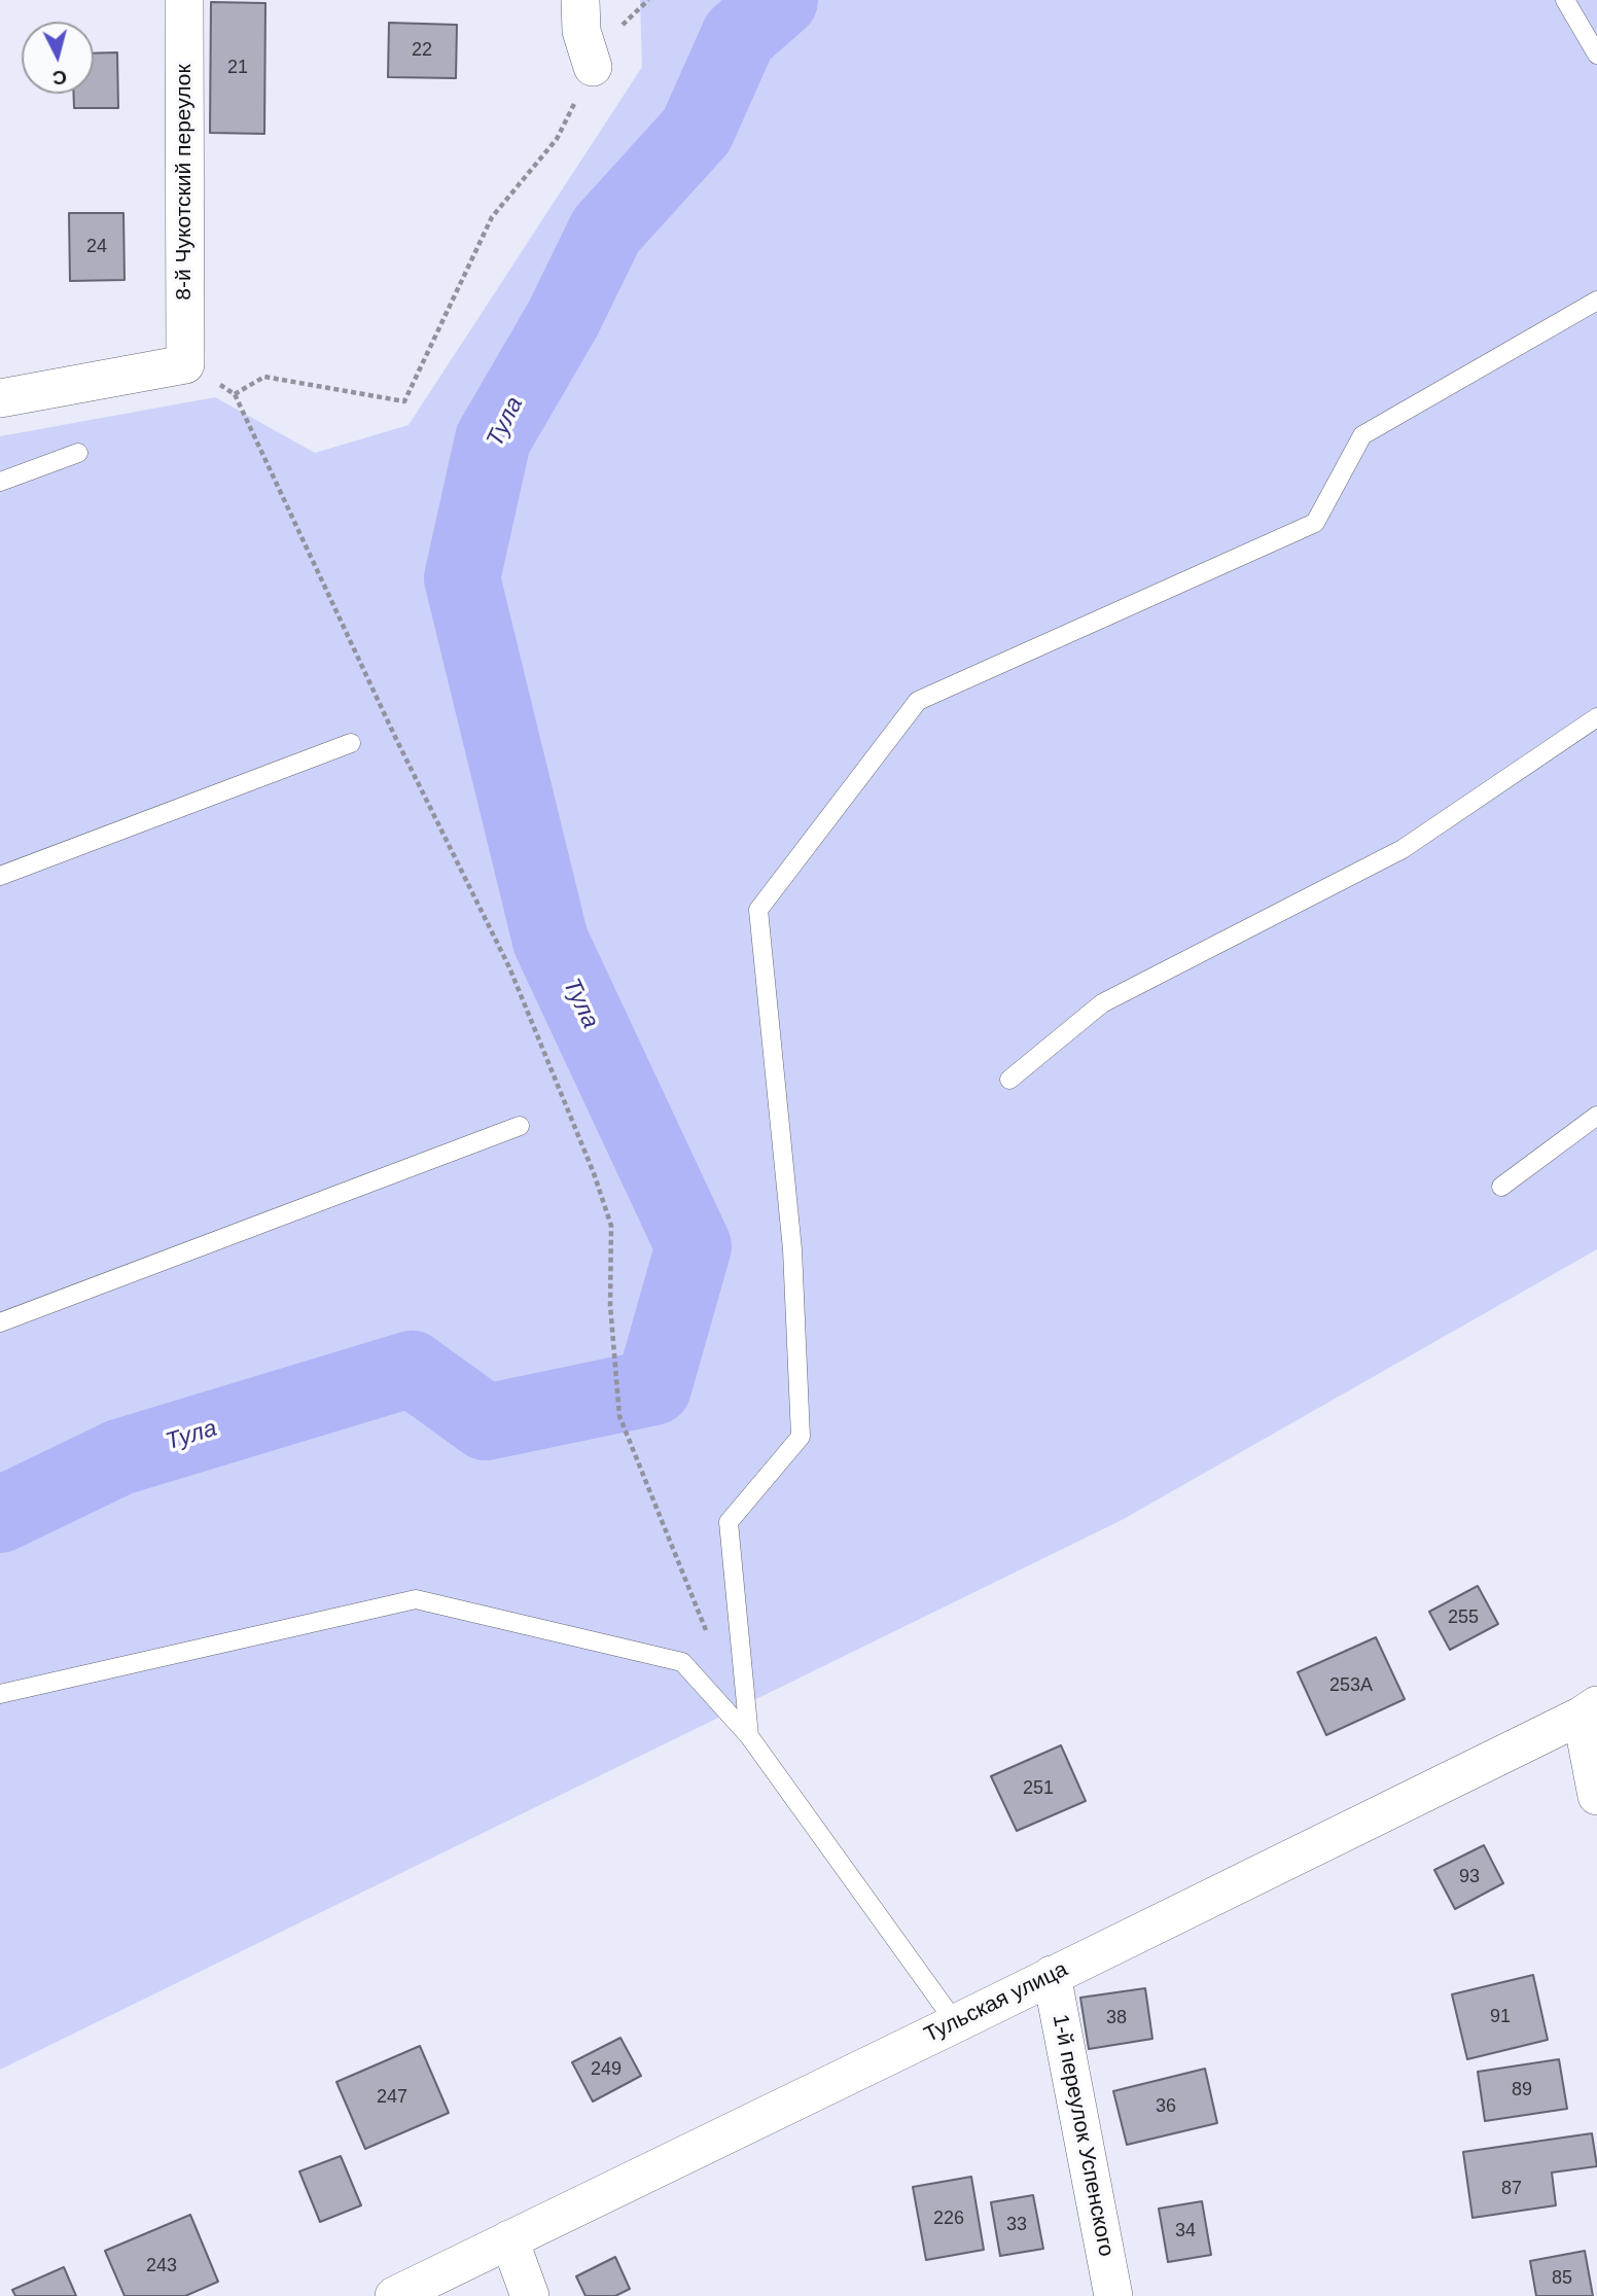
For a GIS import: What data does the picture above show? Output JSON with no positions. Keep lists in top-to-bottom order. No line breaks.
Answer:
{"streets":{"street":["8-й Чукотский переулок","Тульская улица","1-й переулок Успенского"]},"crossings":[["Тульская улица","1-й переулок Успенского"]],"water":["Тула"],"house_numbers":["22","21","24","255","253А","251","93","91","38","249","89","247","36","87","226","33","34","243","85"],"north":"bottom"}
